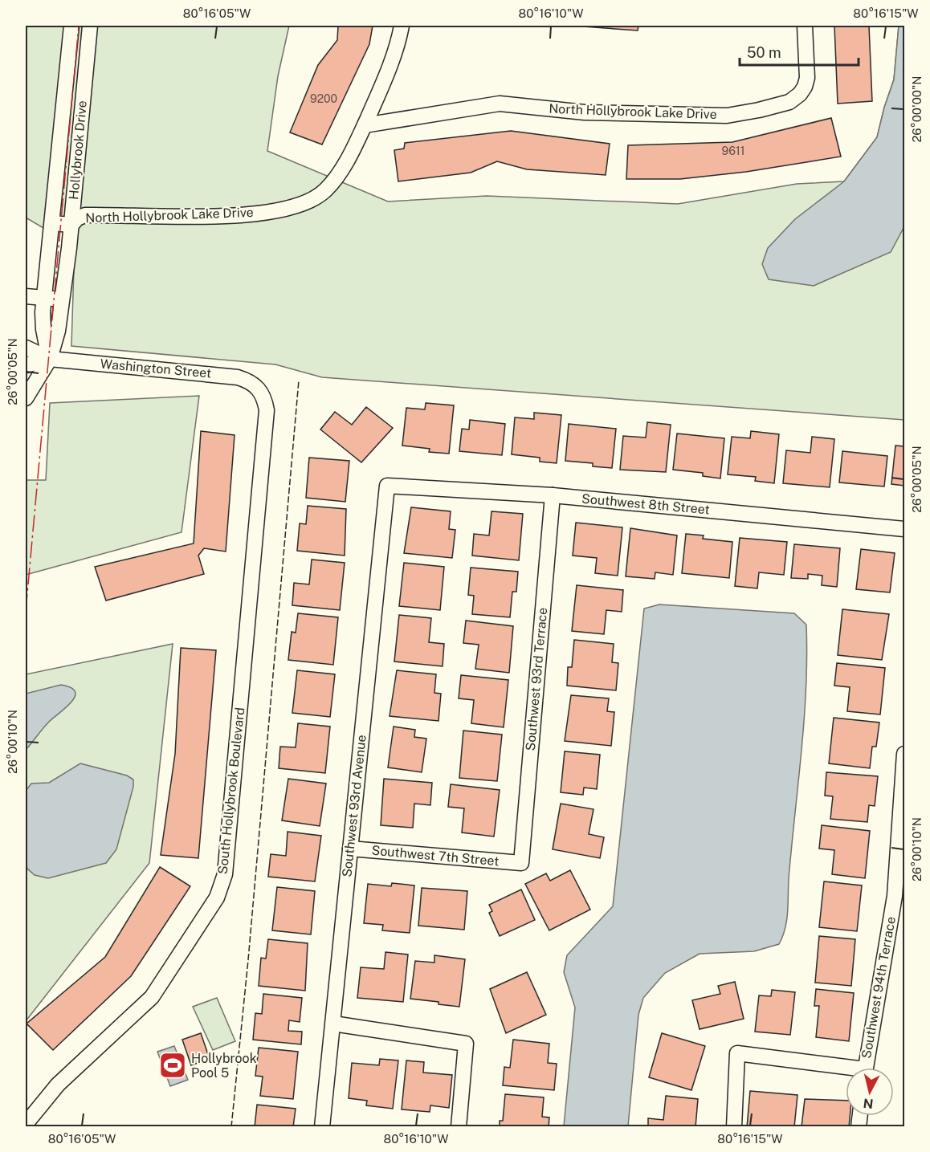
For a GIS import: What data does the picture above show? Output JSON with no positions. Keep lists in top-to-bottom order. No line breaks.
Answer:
{"streets":{"street":["North Hollybrook Lake Drive","Hollybrook Drive","Washington Street","Southwest 8th Street","Southwest 93rd Terrace","South Hollybrook Boulevard","Southwest 93rd Avenue","Southwest 7th Street","Southwest 94th Terrace"]},"crossings":[["North Hollybrook Lake Drive","Hollybrook Drive"],["Hollybrook Drive","Washington Street"],["Washington Street","South Hollybrook Boulevard"],["Southwest 8th Street","Southwest 93rd Terrace"],["Southwest 8th Street","Southwest 93rd Avenue"],["Southwest 93rd Terrace","Southwest 7th Street"],["Southwest 93rd Avenue","Southwest 7th Street"]],"places":{"sports":["Hollybrook Pool 5"]},"house_numbers":["9200","9611"],"scale_bar":"50 m","north":"bottom","coordinates":["80°16'05\"W","80°16'10\"W","80°16'15\"W","26°00'00\"N","26°00'05\"N","26°00'10\"N"]}
